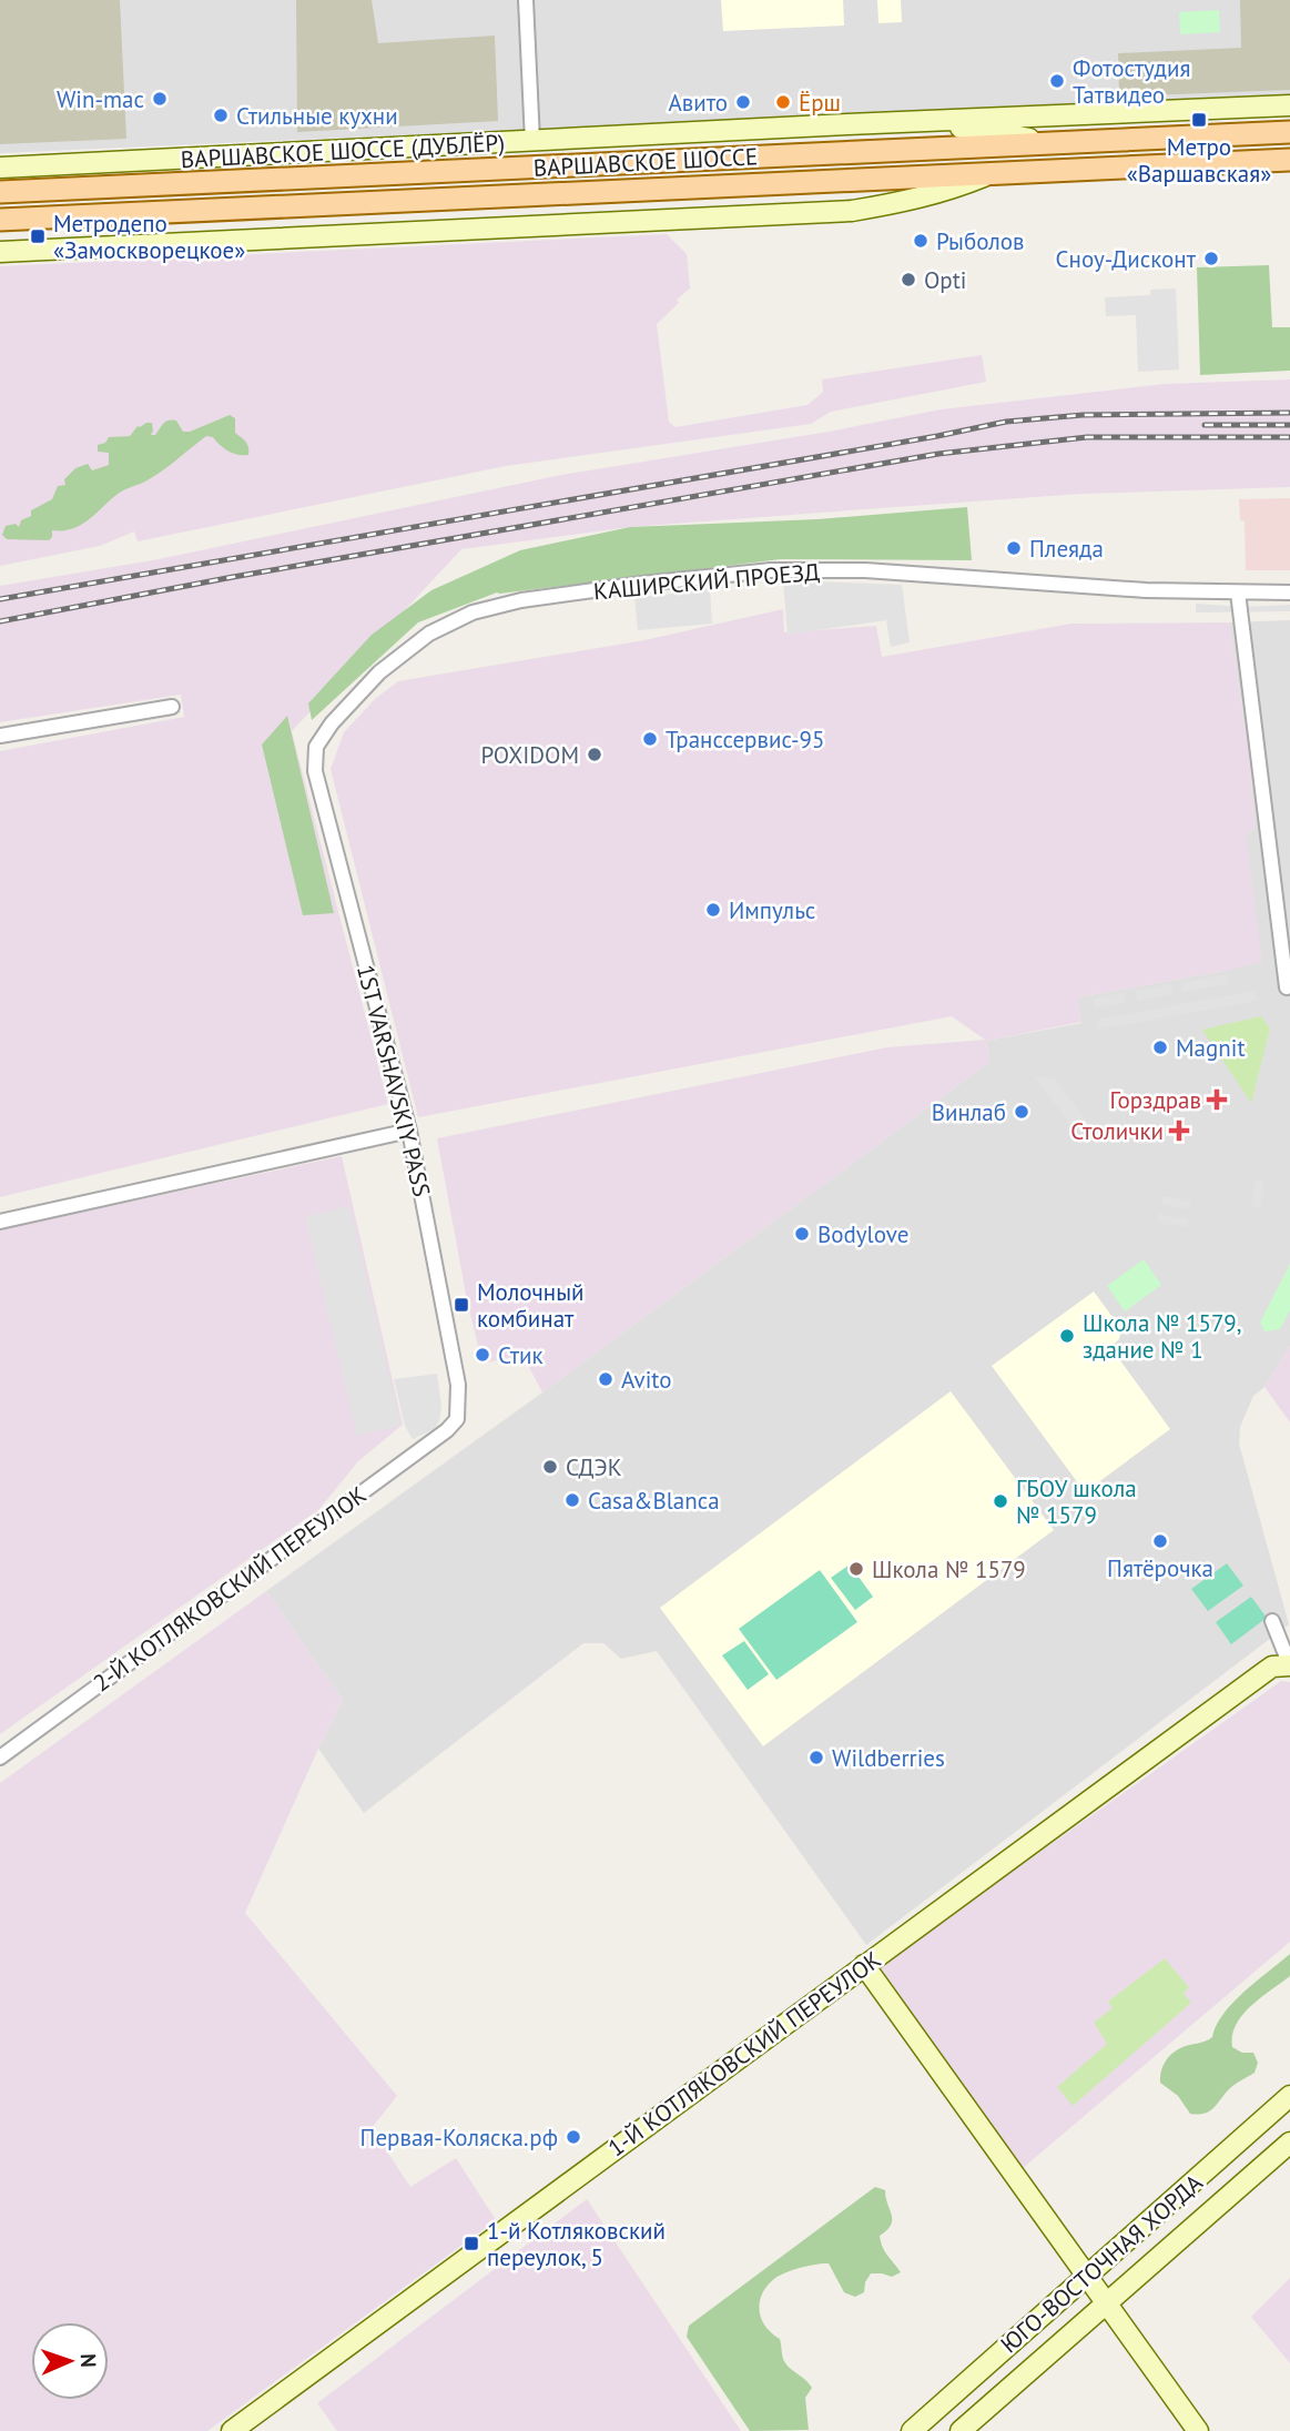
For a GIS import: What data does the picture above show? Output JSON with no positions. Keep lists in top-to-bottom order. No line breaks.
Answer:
{"streets":{"main road":["ВАРШАВСКОЕ ШОССЕ"],"street":["ВАРШАВСКОЕ ШОССЕ (ДУБЛЁР)","КАШИРСКИЙ ПРОЕЗД","1ST VARSHAVSKIY PASS","2-Й КОТЛЯКОВСКИЙ ПЕРЕУЛОК","1-Й КОТЛЯКОВСКИЙ ПЕРЕУЛОК","ЮГО-ВОСТОЧНАЯ ХОРДА"]},"crossings":[["КАШИРСКИЙ ПРОЕЗД","1ST VARSHAVSKIY PASS"],["1ST VARSHAVSKIY PASS","2-Й КОТЛЯКОВСКИЙ ПЕРЕУЛОК"]],"places":{"other":["Фотостудия Татвидео","Win-mac","Авито","Ёрш","Стильные кухни","Рыболов","Сноу-Дисконт","Opti","Плеяда","Транссервис-95","POXIDOM","Импульс","Magnit","Винлаб","Bodylove","Школа № 1579, здание № 1","Стик","Avito","СДЭК","Casa&Blanca","ГБОУ школа № 1579","Пятёрочка","Школа № 1579","Wildberries","Первая-Коляска.рф"],"transit":["Метро «Варшавская»","Метродепо «Замоскворецкое»","Молочный комбинат","1-й Котляковский переулок, 5"],"health":["Горздрав","Столички"]},"north":"right"}
